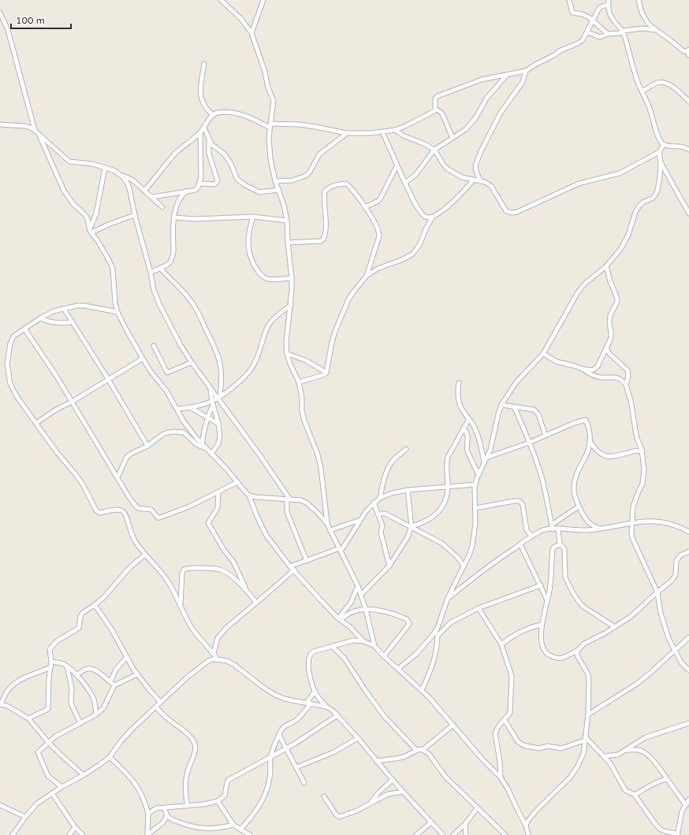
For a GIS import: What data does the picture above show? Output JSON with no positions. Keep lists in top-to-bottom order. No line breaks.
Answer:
{"scale_bar":"100 m"}
